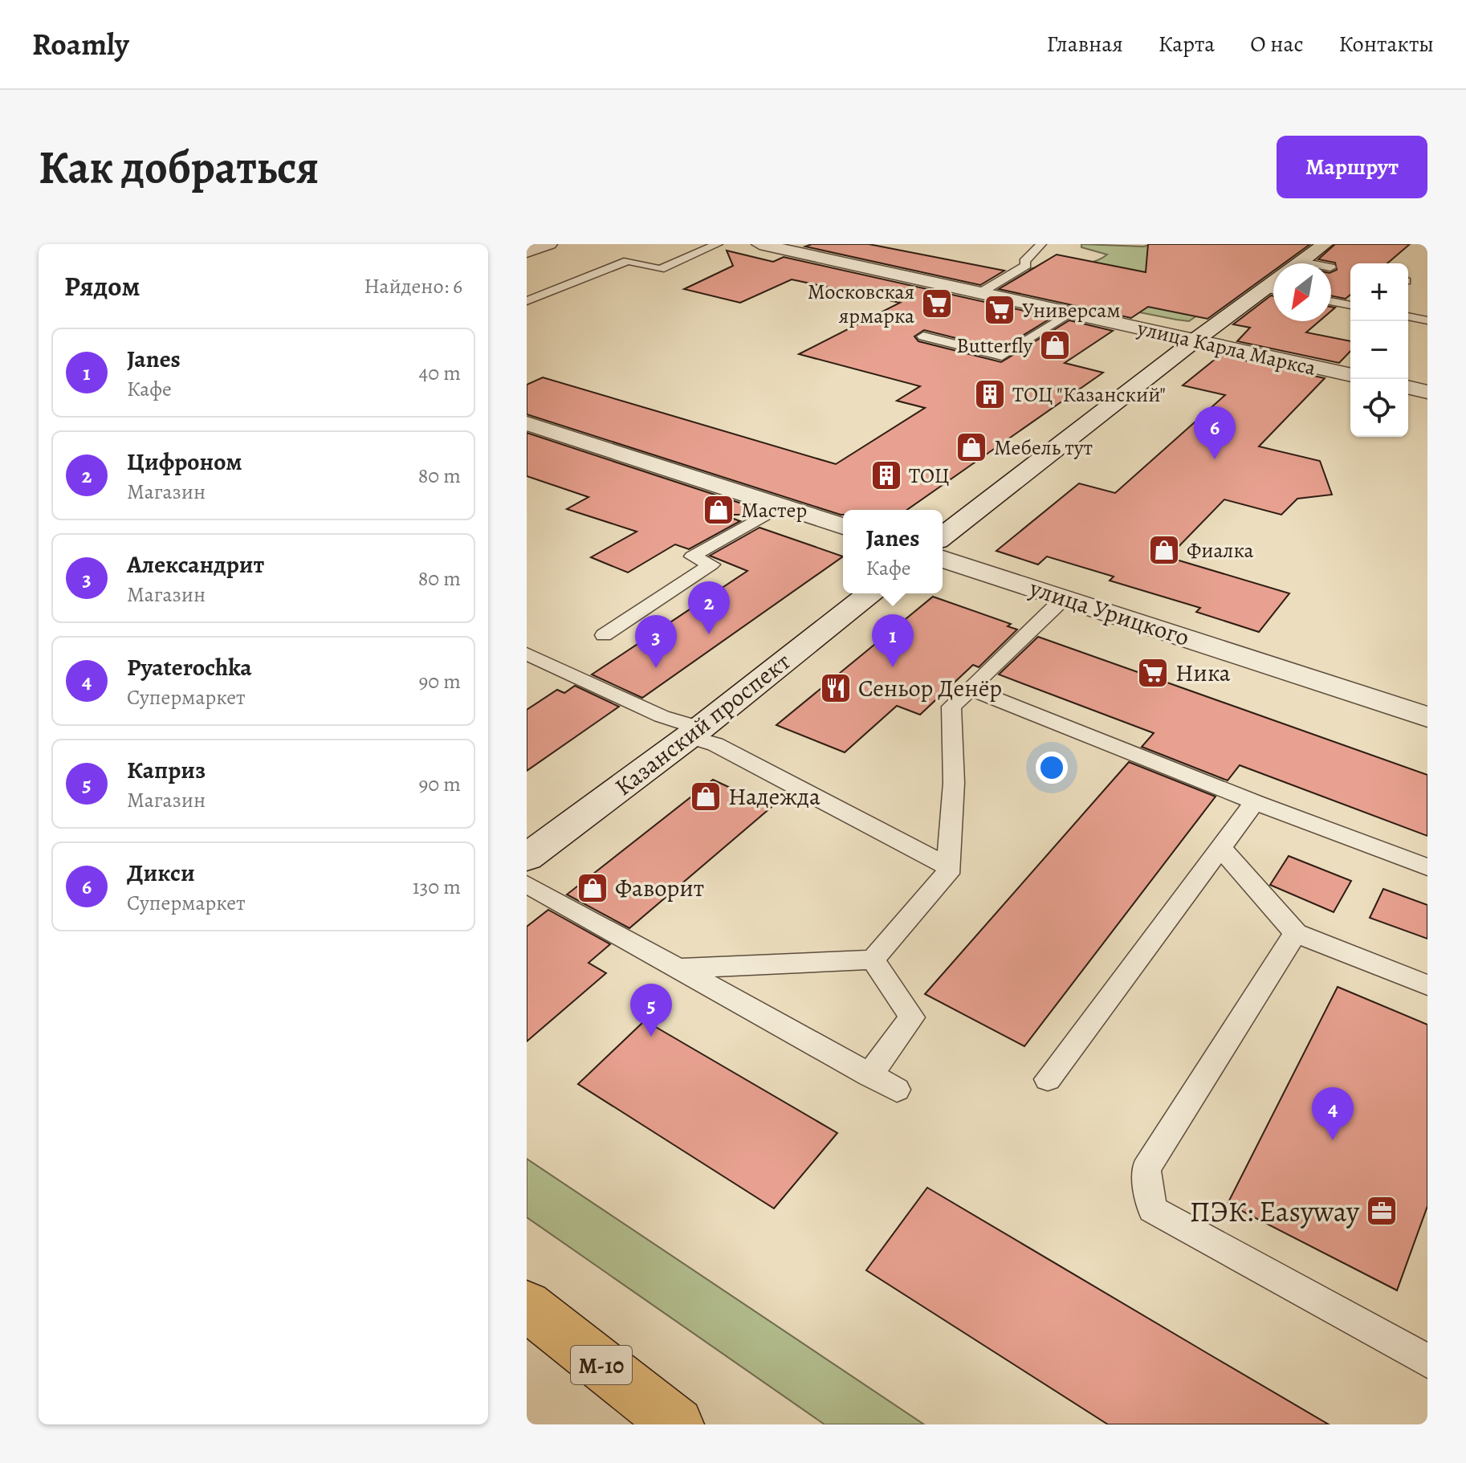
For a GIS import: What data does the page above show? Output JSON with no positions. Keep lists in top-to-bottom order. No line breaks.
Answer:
{"streets":{"highway":["М-10"],"street":["улица Карла Маркса","улица Урицкого","Казанский проспект"]},"places":{"supermarket":["Московская ярмарка","Универсам","Ника"],"shop":["Butterfly","Мебель тут","Мастер","Фиалка","Надежда","Фаворит"],"building":["ТОЦ \"Казанский\"","ТОЦ"],"restaurant":["Сеньор Денёр"],"office":["ПЭК: Easyway"]},"north":"bottom left","page":{"header":"Roamly","nav":["Главная","Карта","О нас","Контакты"],"buttons":"Маршрут","title":"Как добраться","heading":["Рядом","Найдено: 6"],"map_buttons":["+","−"],"list":[{"mark":"1","name":"Janes","note":"Кафе","value":"40 m"},{"mark":"2","name":"Цифроном","note":"Магазин","value":"80 m"},{"mark":"3","name":"Александрит","note":"Магазин","value":"80 m"},{"mark":"4","name":"Pyaterochka","note":"Супермаркет","value":"90 m"},{"mark":"5","name":"Каприз","note":"Магазин","value":"90 m"},{"mark":"6","name":"Дикси","note":"Супермаркет","value":"130 m"}],"pins":["6","2","1","3","5","4"],"popup":["Janes","Кафе"]}}
